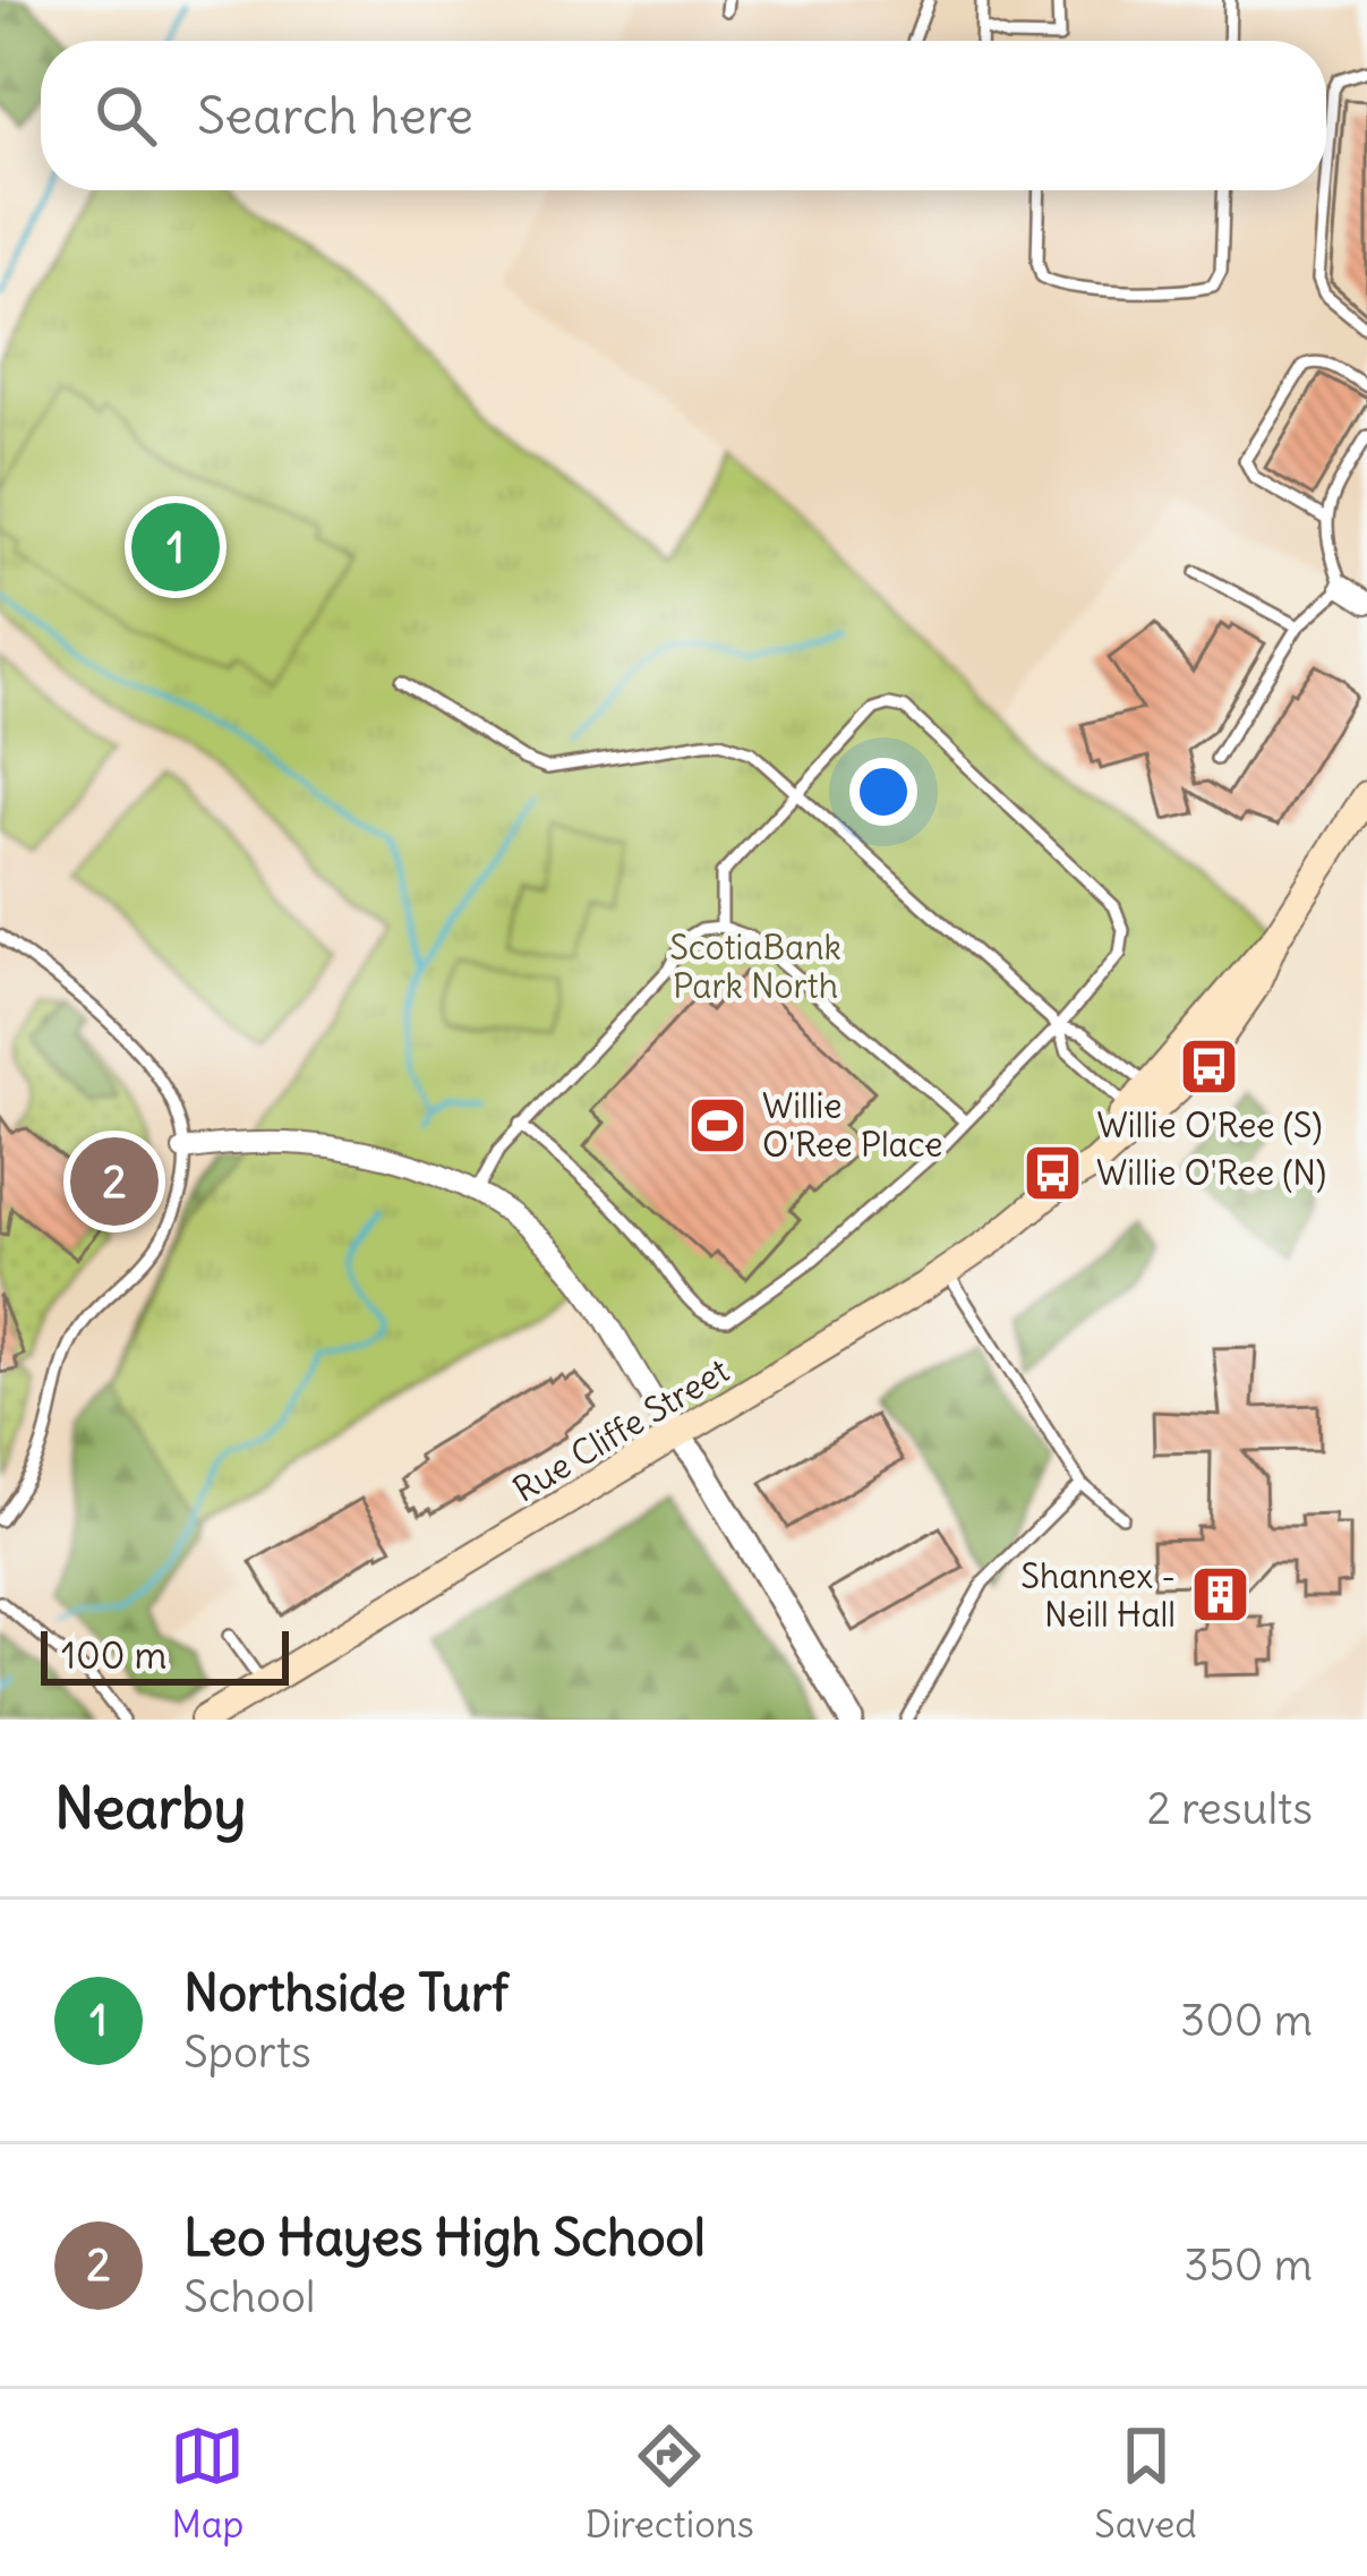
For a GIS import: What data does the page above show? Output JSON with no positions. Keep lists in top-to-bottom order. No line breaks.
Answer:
{"streets":{"main road":["Rue Cliffe Street"]},"parks":["ScotiaBank Park North"],"places":{"bus stop":["Willie O'Ree (S)","Willie O'Ree (N)"],"sports":["Willie O'Ree Place"],"building":["Shannex - Neill Hall"]},"scale_bar":"100 m","page":{"search":"Search here","pins":["1","2"],"scale":"100 m","heading":["Nearby","2 results"],"list":[{"mark":"1","name":"Northside Turf","note":"Sports","value":"300 m"},{"mark":"2","name":"Leo Hayes High School","note":"School","value":"350 m"}],"nav":["Map","Directions","Saved"]}}
